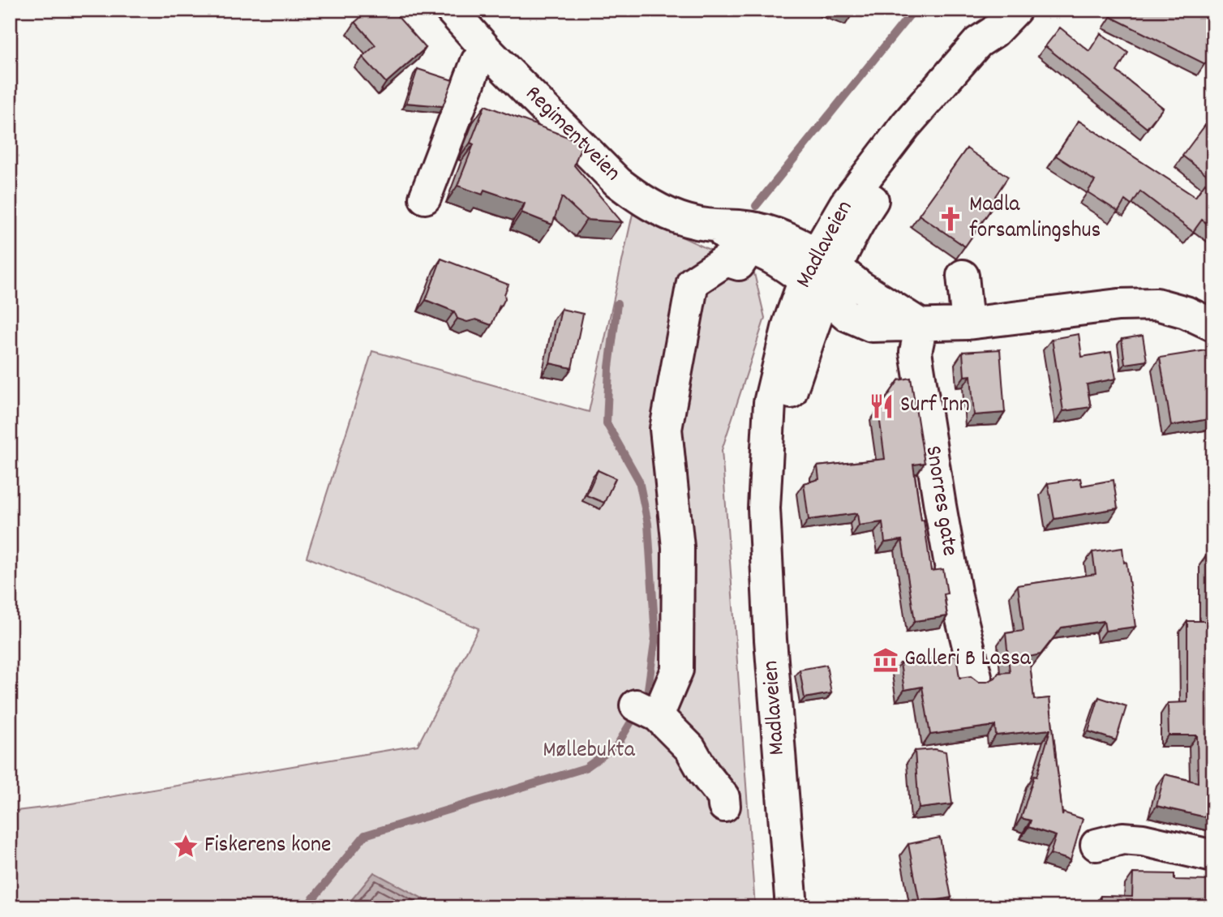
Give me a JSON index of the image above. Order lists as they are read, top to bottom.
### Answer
{
  "streets": {
    "main road": ["Regimentveien", "Madlaveien", "Snorres gate"]
  },
  "crossings": [
    ["Regimentveien", "Madlaveien"]
  ],
  "parks": ["Møllebukta"],
  "places": {
    "church": ["Madla forsamlingshus"],
    "restaurant": ["Surf Inn"],
    "museum": ["Galleri B Lassa"],
    "place": ["Fiskerens kone"]
  }
}
